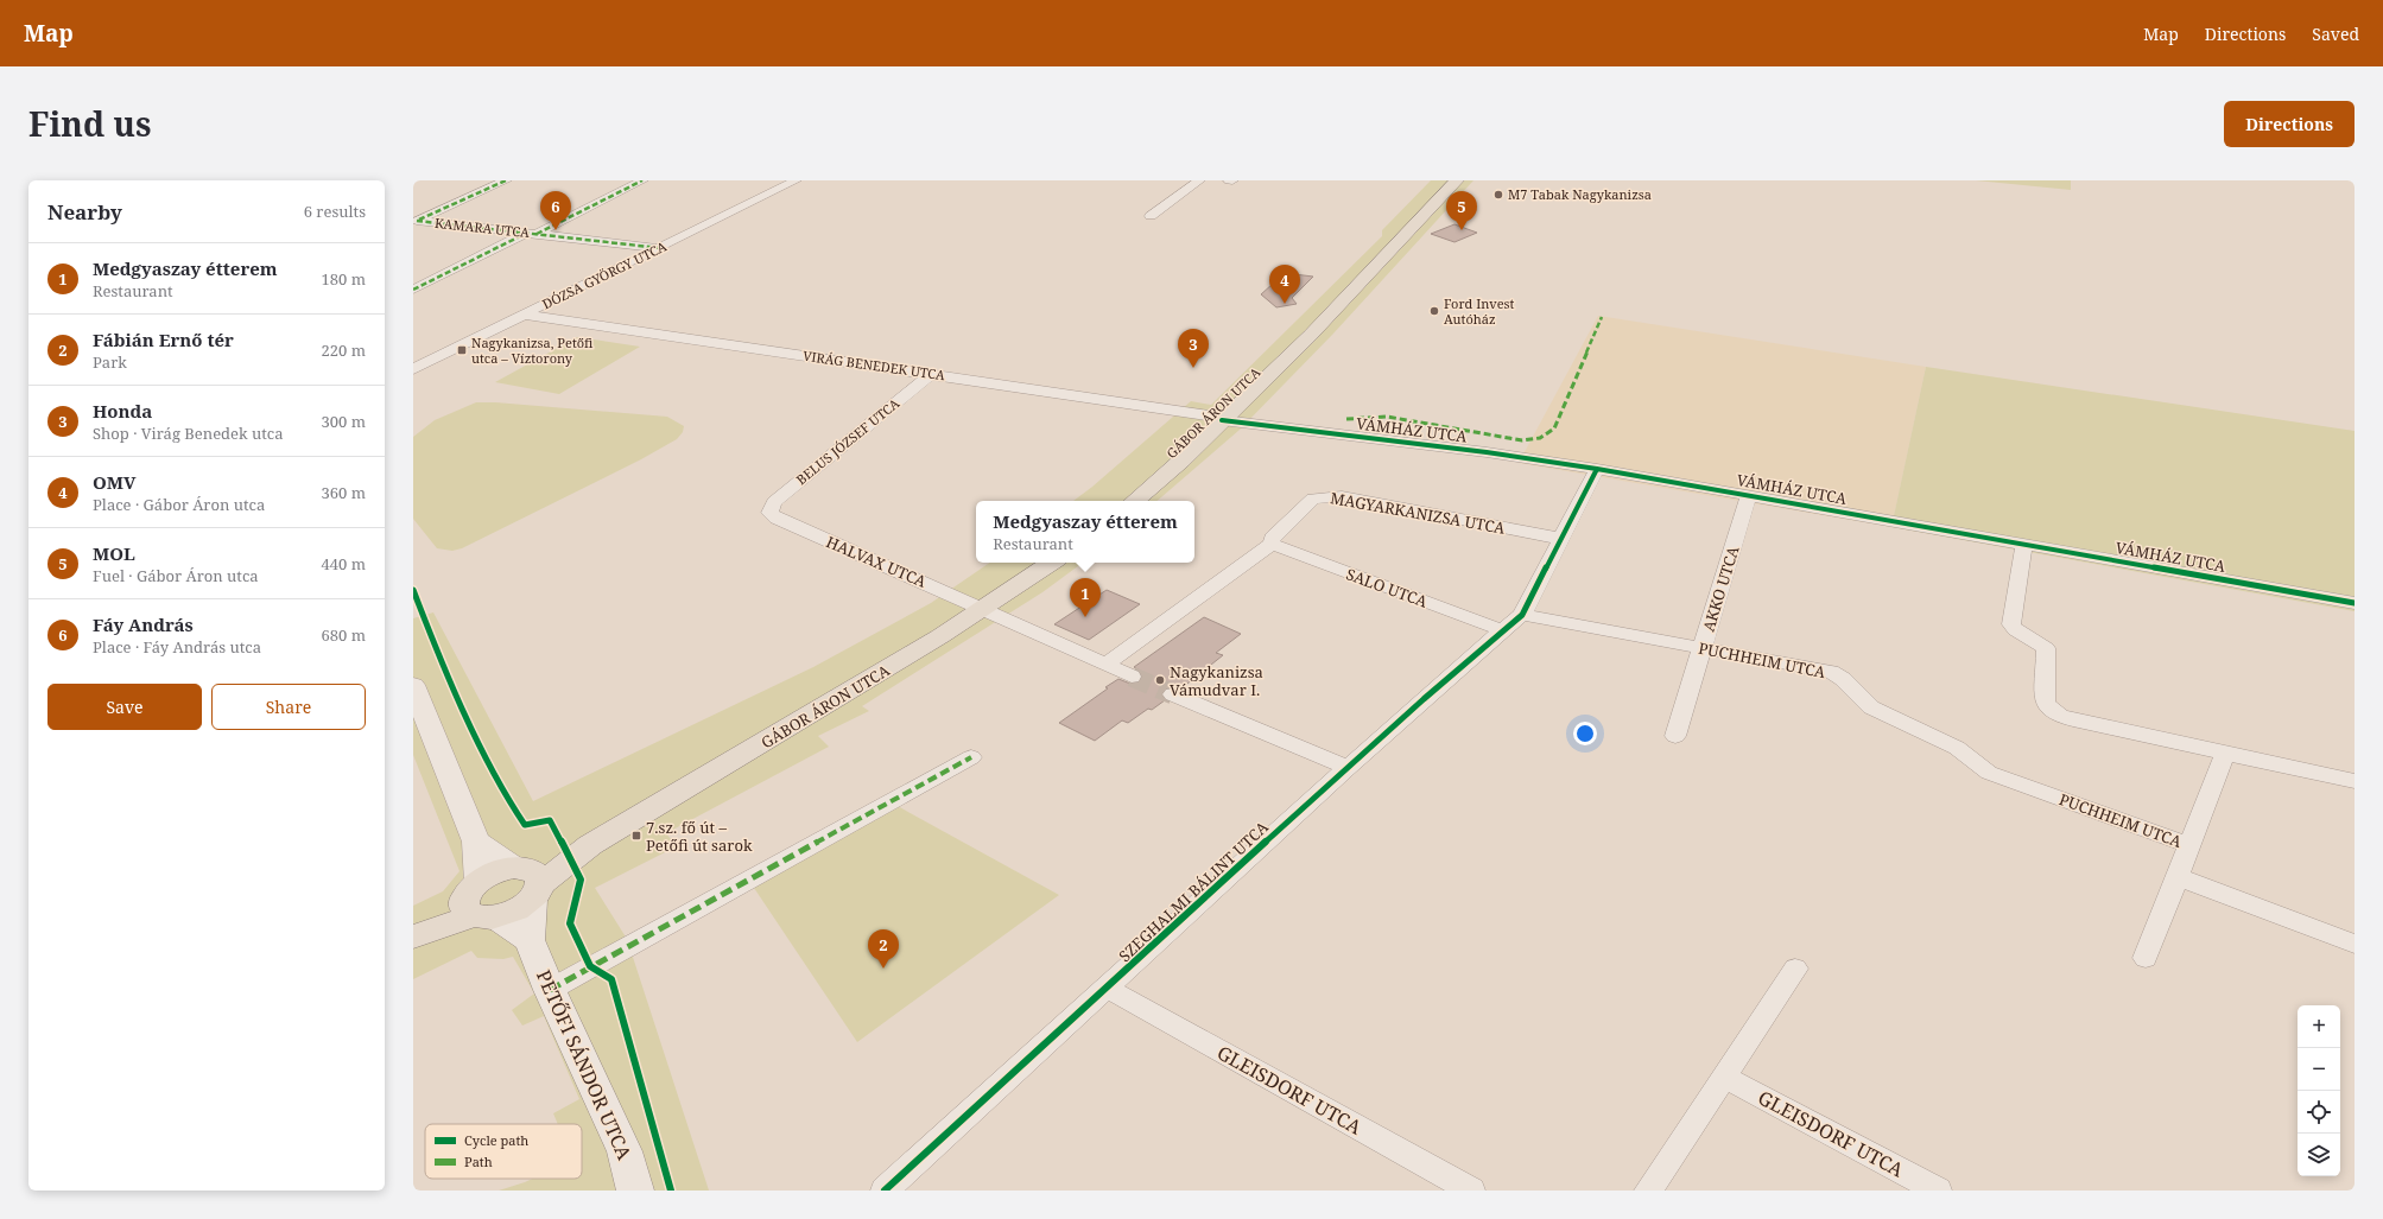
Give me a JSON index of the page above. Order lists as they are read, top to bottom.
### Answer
{
  "streets": {
    "main road": ["GÁBOR ÁRON UTCA", "PETŐFI SÁNDOR UTCA"],
    "street": [
      "KAMARA UTCA",
      "DÓZSA GYÖRGY UTCA",
      "VIRÁG BENEDEK UTCA",
      "VÁMHÁZ UTCA",
      "BELUS JÓZSEF UTCA",
      "MAGYARKANIZSA UTCA",
      "HALVAX UTCA",
      "SALO UTCA",
      "AKKO UTCA",
      "PUCHHEIM UTCA",
      "SZEGHALMI BÁLINT UTCA",
      "GLEISDORF UTCA"
    ]
  },
  "crossings": [
    ["KAMARA UTCA", "DÓZSA GYÖRGY UTCA"],
    ["DÓZSA GYÖRGY UTCA", "VIRÁG BENEDEK UTCA"],
    ["VIRÁG BENEDEK UTCA", "GÁBOR ÁRON UTCA"],
    ["VIRÁG BENEDEK UTCA", "VÁMHÁZ UTCA"],
    ["VIRÁG BENEDEK UTCA", "BELUS JÓZSEF UTCA"],
    ["GÁBOR ÁRON UTCA", "VÁMHÁZ UTCA"],
    ["GÁBOR ÁRON UTCA", "HALVAX UTCA"],
    ["GÁBOR ÁRON UTCA", "PETŐFI SÁNDOR UTCA"],
    ["VÁMHÁZ UTCA", "AKKO UTCA"],
    ["BELUS JÓZSEF UTCA", "HALVAX UTCA"],
    ["MAGYARKANIZSA UTCA", "HALVAX UTCA"],
    ["MAGYARKANIZSA UTCA", "SALO UTCA"],
    ["SALO UTCA", "SZEGHALMI BÁLINT UTCA"],
    ["AKKO UTCA", "PUCHHEIM UTCA"],
    ["PUCHHEIM UTCA", "SZEGHALMI BÁLINT UTCA"],
    ["SZEGHALMI BÁLINT UTCA", "GLEISDORF UTCA"]
  ],
  "places": {
    "other": ["M7 Tabak Nagykanizsa", "Ford Invest Autóház", "Nagykanizsa Vámudvar I."],
    "transit": ["Nagykanizsa, Petőfi utca – Víztorony", "7.sz. fő út – Petőfi út sarok"]
  },
  "legend": ["Cycle path", "Path"],
  "page": {
    "header": "Map",
    "nav": ["Map", "Directions", "Saved"],
    "title": "Find us",
    "buttons": [
      "Directions",
      ["Save", "Share"]
    ],
    "heading": ["Nearby", "6 results"],
    "pins": [
      "5",
      "6",
      "4",
      "3",
      "1",
      "2"
    ],
    "list": [
      {
        "mark": "1",
        "name": "Medgyaszay étterem",
        "note": "Restaurant",
        "value": "180 m"
      },
      {
        "mark": "2",
        "name": "Fábián Ernő tér",
        "note": "Park",
        "value": "220 m"
      },
      {
        "mark": "3",
        "name": "Honda",
        "note": "Shop · Virág Benedek utca",
        "value": "300 m"
      },
      {
        "mark": "4",
        "name": "OMV",
        "note": "Place · Gábor Áron utca",
        "value": "360 m"
      },
      {
        "mark": "5",
        "name": "MOL",
        "note": "Fuel · Gábor Áron utca",
        "value": "440 m"
      },
      {
        "mark": "6",
        "name": "Fáy András",
        "note": "Place · Fáy András utca",
        "value": "680 m"
      }
    ],
    "popup": ["Medgyaszay étterem", "Restaurant"],
    "map_buttons": ["+", "−"]
  }
}
